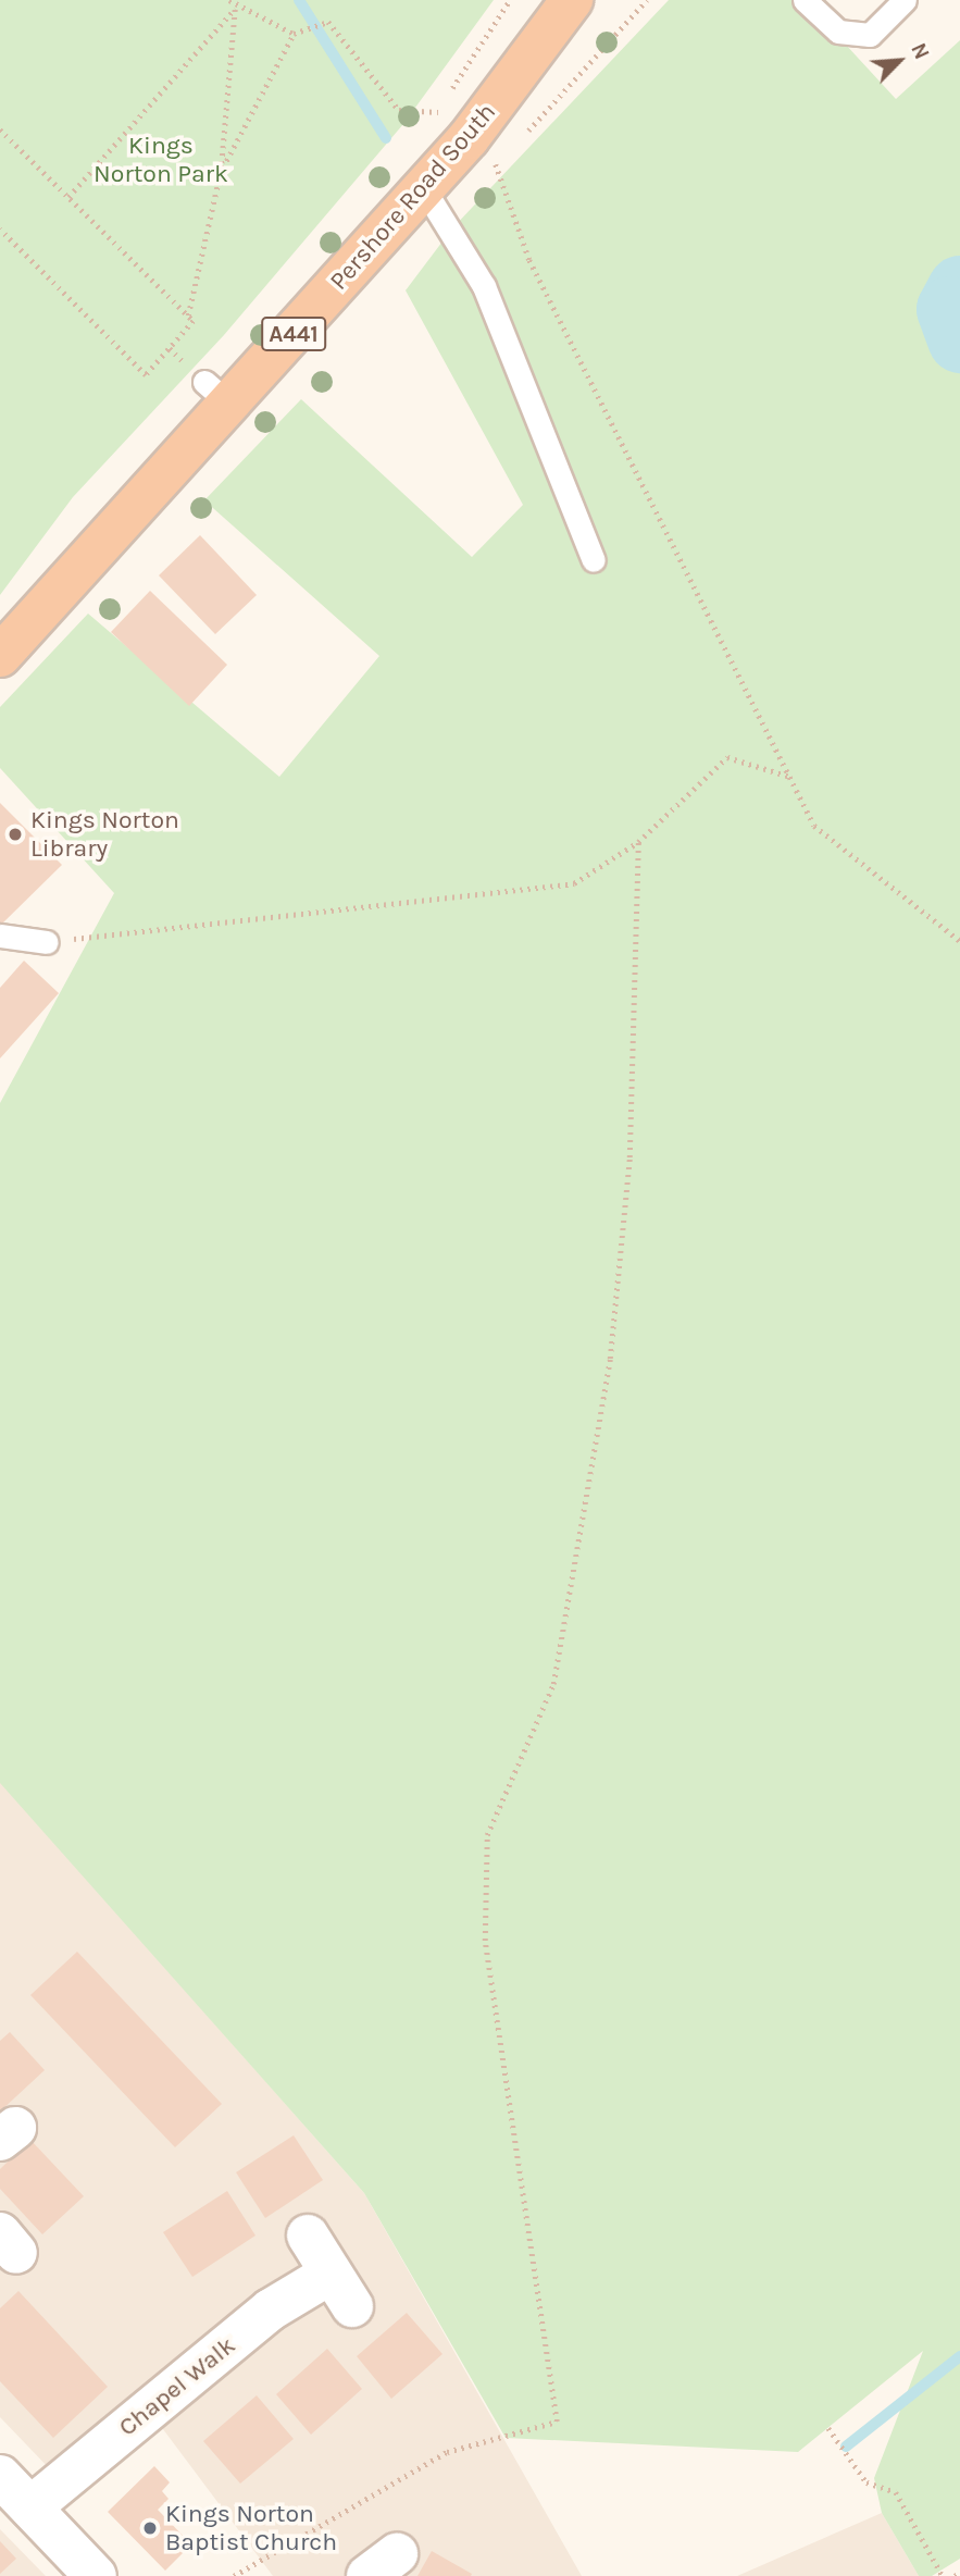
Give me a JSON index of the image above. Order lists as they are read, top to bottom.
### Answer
{
  "streets": {
    "highway": ["Pershore Road South", "A441"],
    "street": ["Chapel Walk"]
  },
  "parks": ["Kings Norton Park"],
  "places": ["Kings Norton Library", "Kings Norton Baptist Church"],
  "north": "top right"
}
